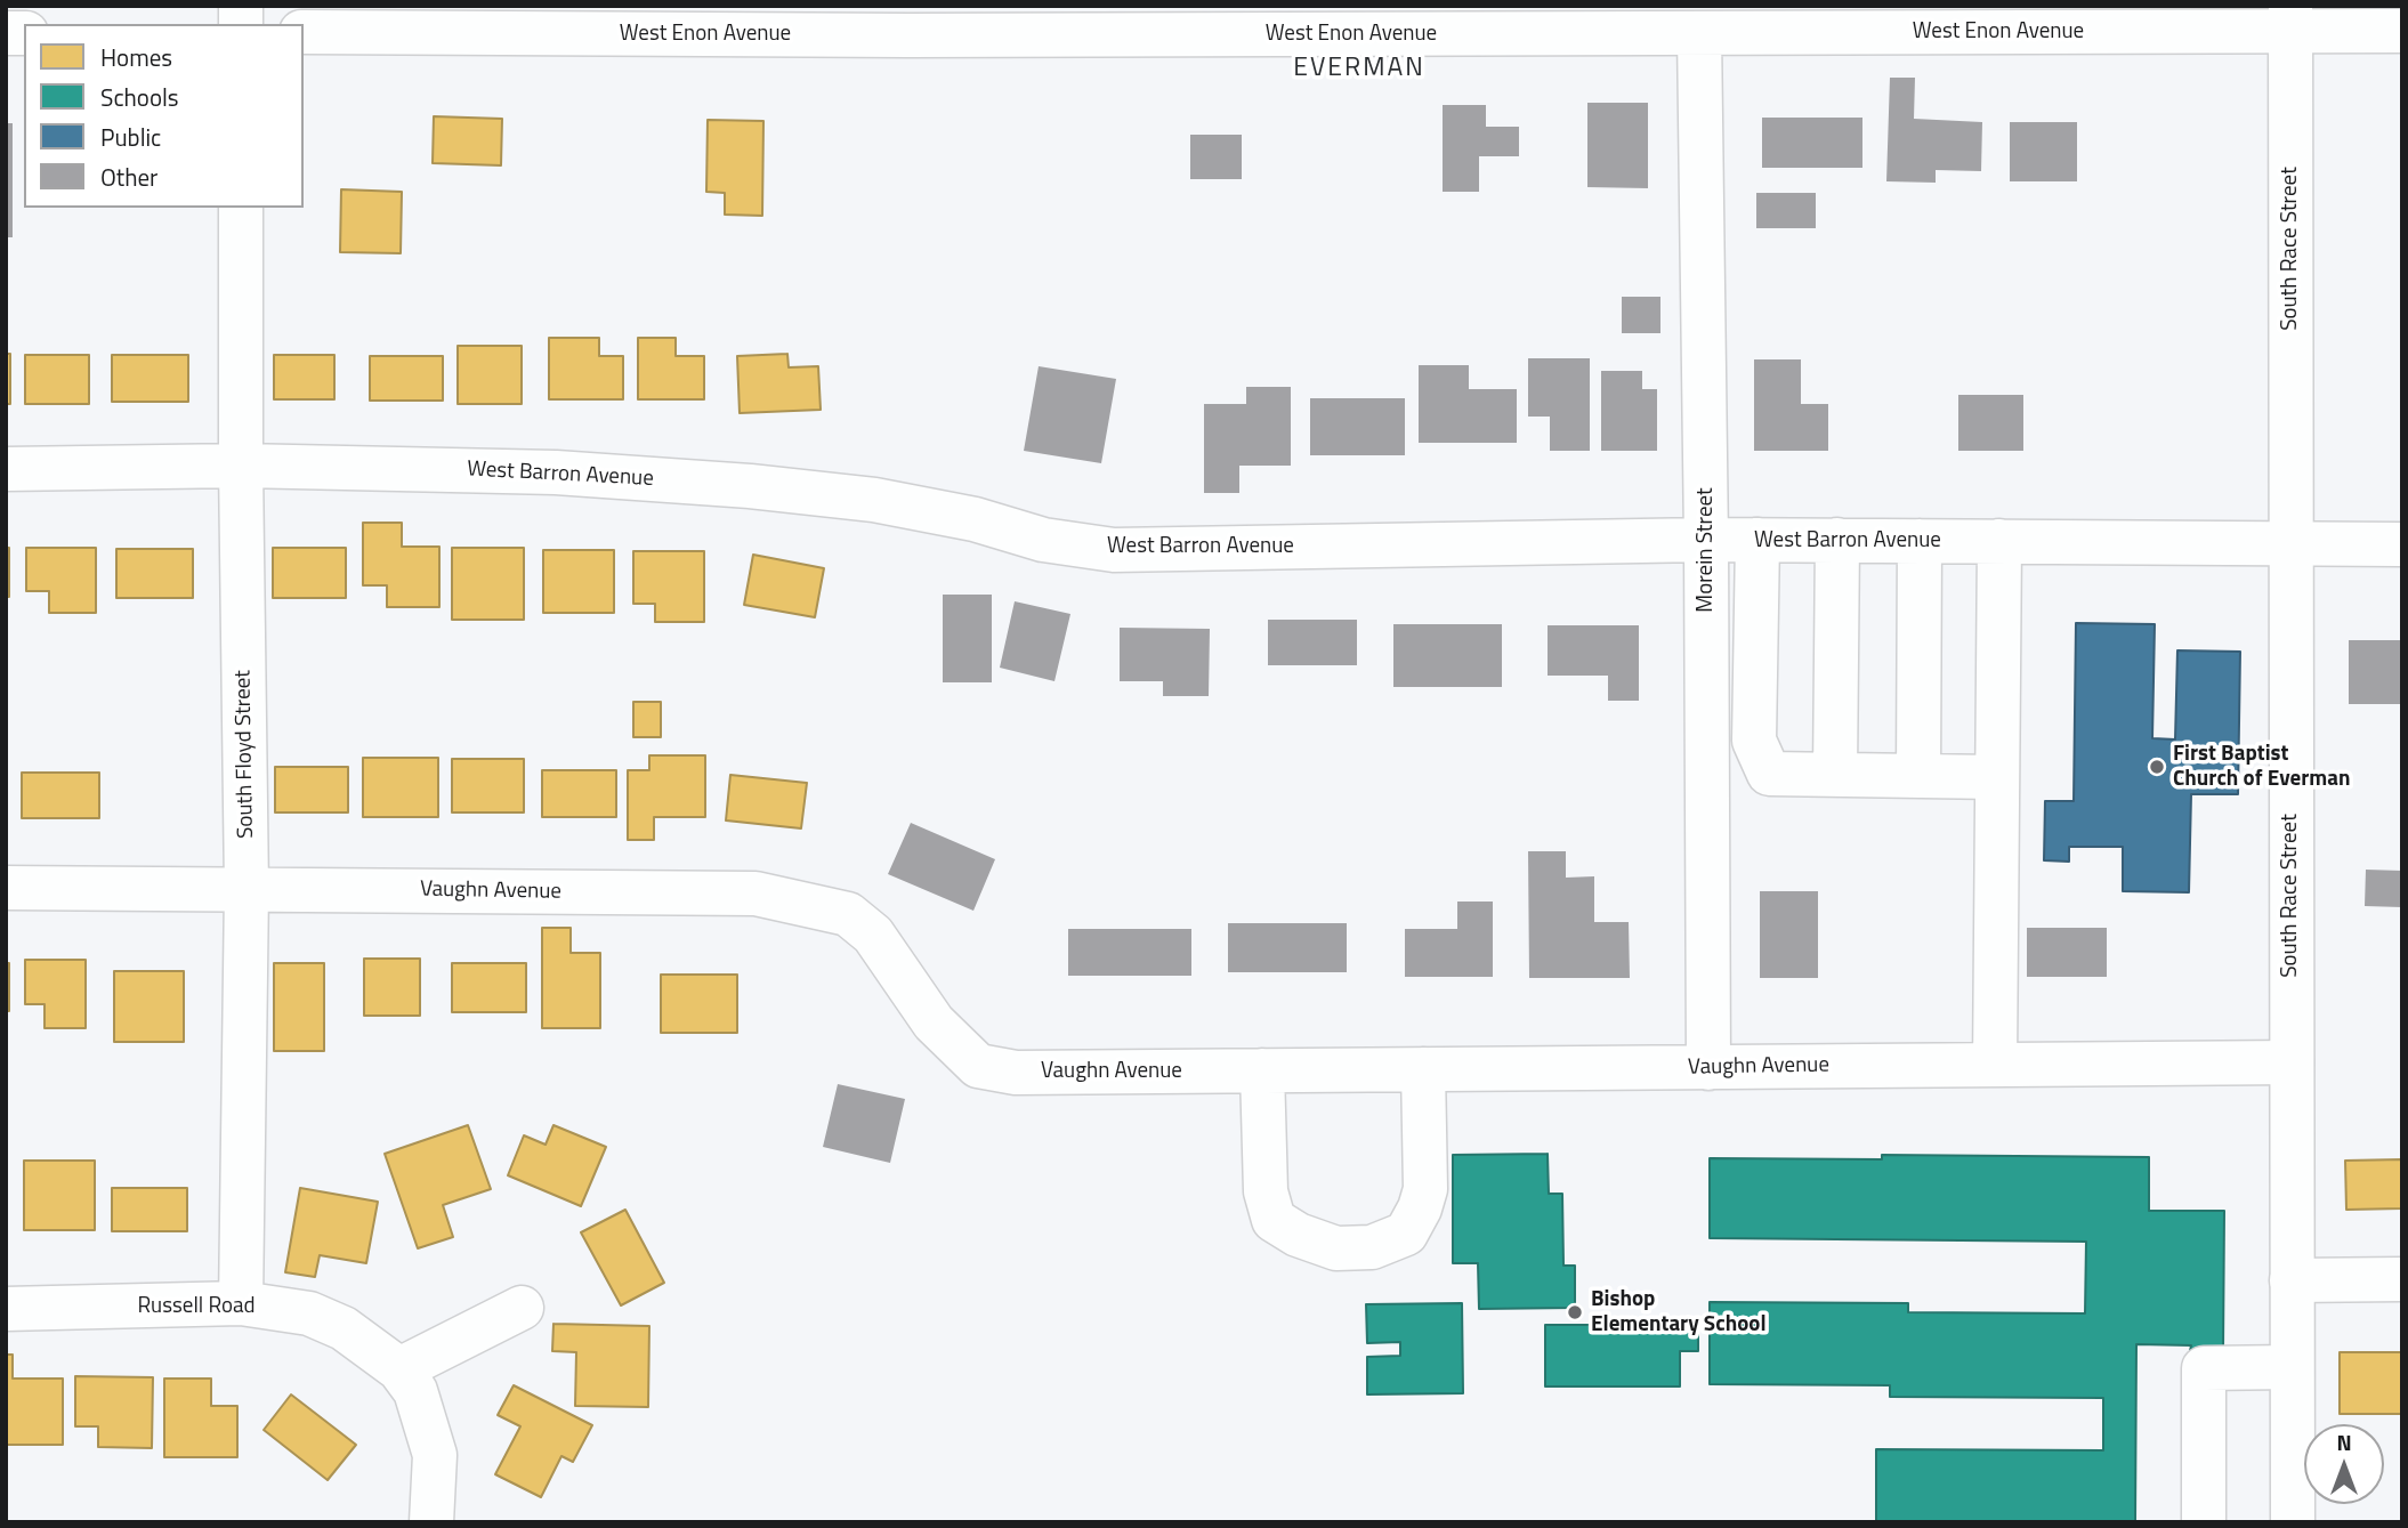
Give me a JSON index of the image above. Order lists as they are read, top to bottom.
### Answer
{
  "streets": {
    "street": [
      "West Enon Avenue",
      "South Race Street",
      "West Barron Avenue",
      "Morein Street",
      "South Floyd Street",
      "Vaughn Avenue",
      "Russell Road"
    ]
  },
  "crossings": [
    ["West Enon Avenue", "South Race Street"],
    ["West Enon Avenue", "Morein Street"],
    ["South Race Street", "West Barron Avenue"],
    ["South Race Street", "Vaughn Avenue"],
    ["West Barron Avenue", "Morein Street"],
    ["West Barron Avenue", "South Floyd Street"],
    ["Morein Street", "Vaughn Avenue"],
    ["South Floyd Street", "Vaughn Avenue"],
    ["South Floyd Street", "Russell Road"]
  ],
  "districts": ["EVERMAN"],
  "places": ["First Baptist Church of Everman", "Bishop Elementary School"],
  "legend": [
    "Homes",
    "Schools",
    "Public",
    "Other"
  ],
  "north": "top"
}
